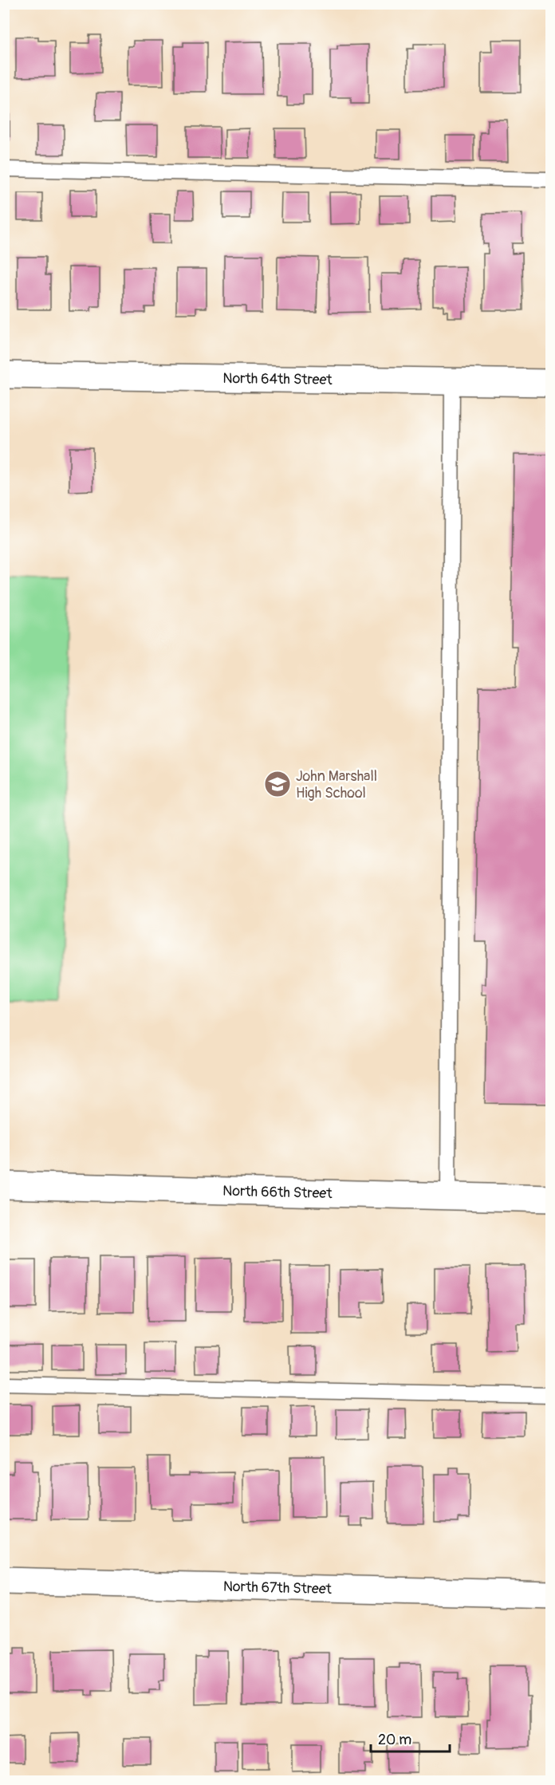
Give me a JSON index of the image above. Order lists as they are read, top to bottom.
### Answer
{
  "streets": {
    "street": ["North 64th Street", "North 66th Street", "North 67th Street"]
  },
  "places": {
    "school or university": ["John Marshall High School"]
  },
  "scale_bar": "20 m"
}
